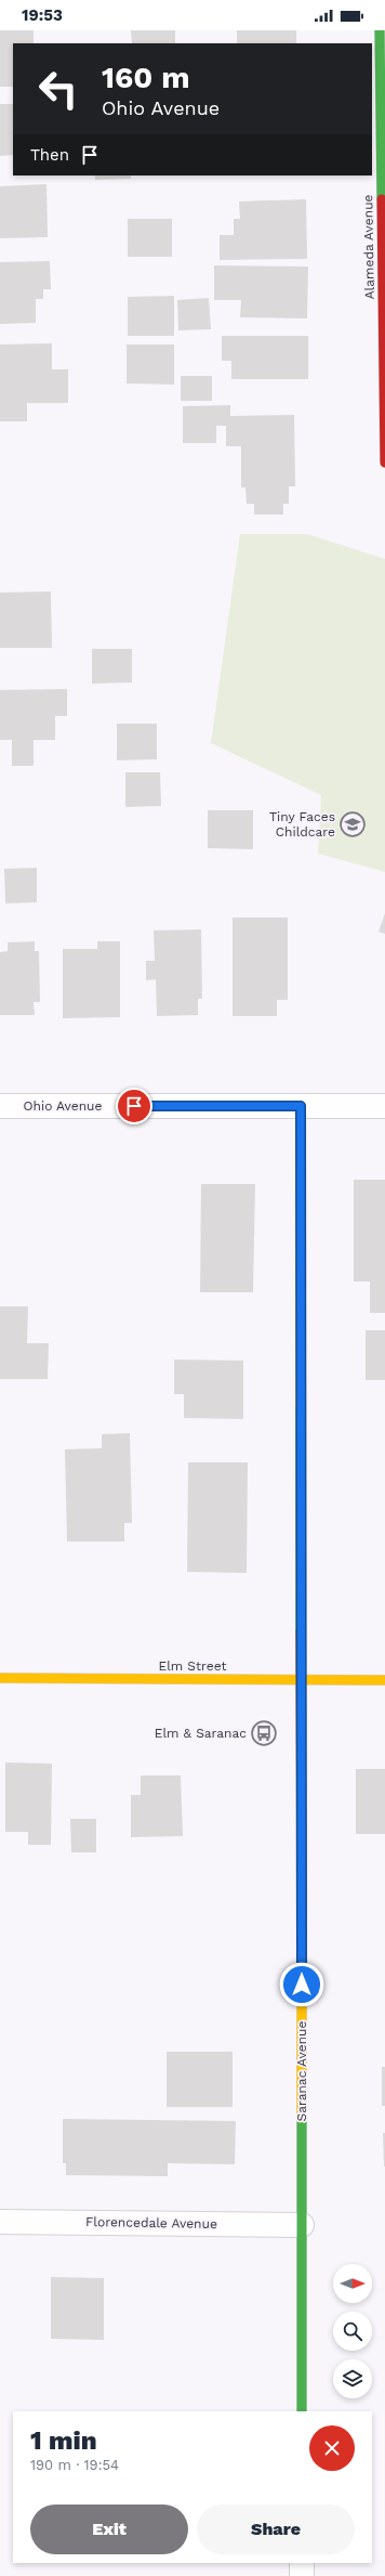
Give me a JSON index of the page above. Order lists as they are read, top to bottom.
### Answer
{
  "streets": {
    "street": [
      "Alameda Avenue",
      "Ohio Avenue",
      "Elm Street",
      "Saranac Avenue",
      "Florencedale Avenue"
    ]
  },
  "crossings": [
    ["Ohio Avenue", "Saranac Avenue"],
    ["Elm Street", "Saranac Avenue"],
    ["Saranac Avenue", "Florencedale Avenue"]
  ],
  "places": {
    "school or university": ["Tiny Faces Childcare"],
    "bus stop": ["Elm & Saranac"]
  },
  "north": "right",
  "page": {
    "status": "19:53",
    "turn": ["160 m", "Ohio Avenue"],
    "then": "Then",
    "heading": ["1 min", "190 m · 19:54"],
    "buttons": ["Exit", "Share"]
  }
}
